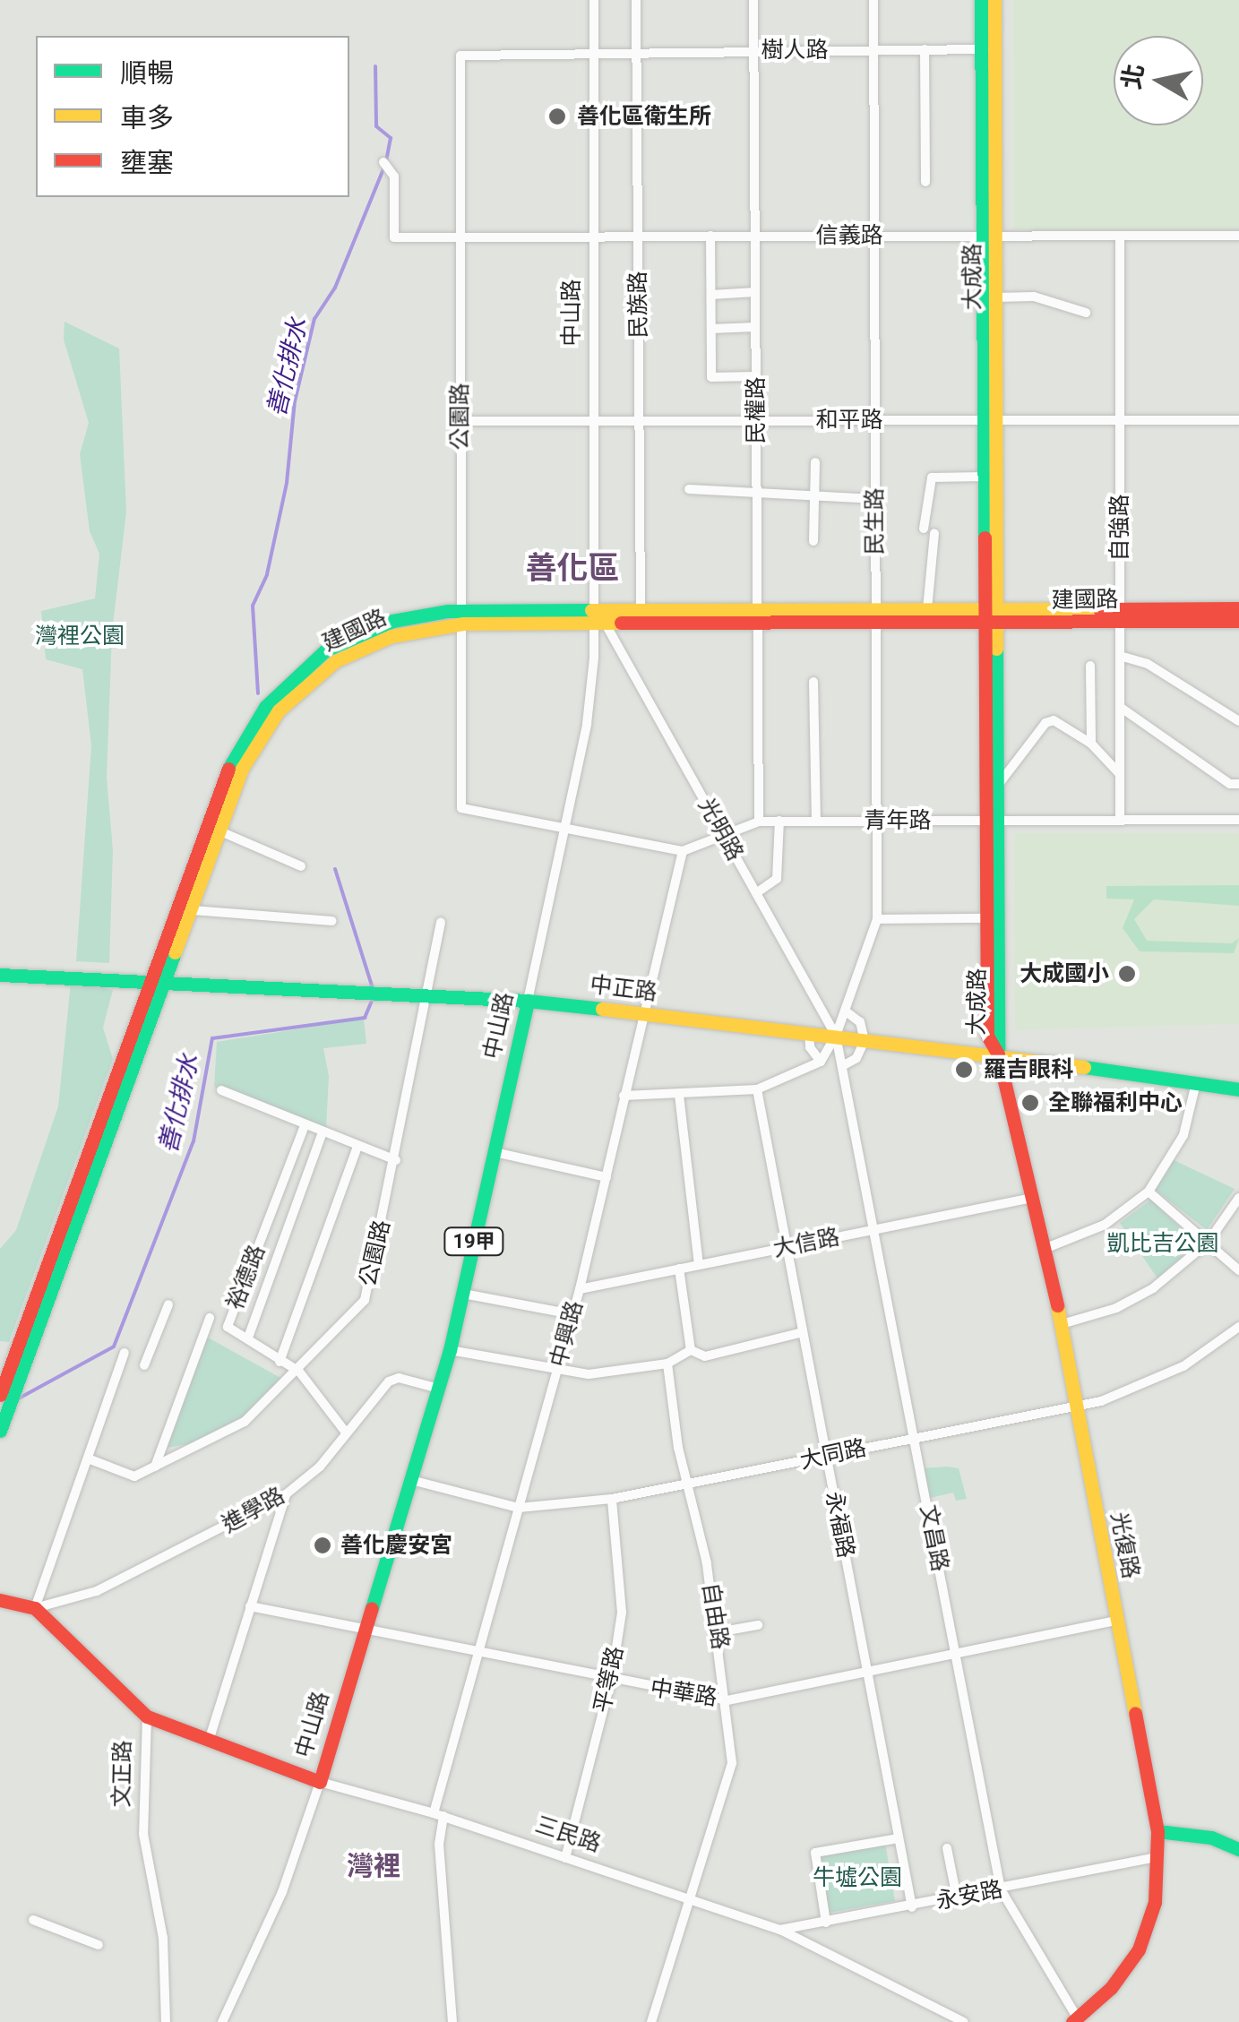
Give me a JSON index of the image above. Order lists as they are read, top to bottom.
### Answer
{
  "streets": {
    "main road": [
      "大成路",
      "中山路",
      "建國路",
      "中正路",
      "19甲",
      "光復路",
      "文正路",
      "三民路"
    ],
    "street": [
      "樹人路",
      "信義路",
      "民族路",
      "民權路",
      "公園路",
      "和平路",
      "民生路",
      "自強路",
      "青年路",
      "光明路",
      "大信路",
      "裕德路",
      "中興路",
      "大同路",
      "進學路",
      "永福路",
      "文昌路",
      "自由路",
      "平等路",
      "中華路",
      "永安路"
    ]
  },
  "crossings": [
    ["樹人路", "大成路"],
    ["樹人路", "民族路"],
    ["樹人路", "中山路"],
    ["樹人路", "民權路"],
    ["樹人路", "公園路"],
    ["樹人路", "民生路"],
    ["信義路", "大成路"],
    ["信義路", "民族路"],
    ["信義路", "中山路"],
    ["信義路", "民權路"],
    ["信義路", "公園路"],
    ["信義路", "民生路"],
    ["信義路", "自強路"],
    ["大成路", "和平路"],
    ["大成路", "建國路"],
    ["大成路", "青年路"],
    ["大成路", "中正路"],
    ["大成路", "光復路"],
    ["民族路", "和平路"],
    ["民族路", "建國路"],
    ["中山路", "公園路"],
    ["中山路", "和平路"],
    ["中山路", "建國路"],
    ["中山路", "光明路"],
    ["中山路", "中正路"],
    ["中山路", "大同路"],
    ["中山路", "進學路"],
    ["中山路", "中華路"],
    ["中山路", "三民路"],
    ["民權路", "和平路"],
    ["民權路", "建國路"],
    ["民權路", "青年路"],
    ["公園路", "和平路"],
    ["公園路", "建國路"],
    ["公園路", "中正路"],
    ["公園路", "裕德路"],
    ["和平路", "民生路"],
    ["和平路", "自強路"],
    ["民生路", "建國路"],
    ["民生路", "青年路"],
    ["民生路", "光明路"],
    ["民生路", "中正路"],
    ["民生路", "文昌路"],
    ["自強路", "建國路"],
    ["自強路", "青年路"],
    ["建國路", "光明路"],
    ["建國路", "中正路"],
    ["青年路", "光明路"],
    ["青年路", "中興路"],
    ["光明路", "中正路"],
    ["光明路", "文昌路"],
    ["中正路", "中興路"],
    ["中正路", "文昌路"],
    ["中正路", "光復路"],
    ["大信路", "中興路"],
    ["大信路", "永福路"],
    ["大信路", "文昌路"],
    ["大信路", "光復路"],
    ["裕德路", "進學路"],
    ["中興路", "大同路"],
    ["中興路", "中華路"],
    ["中興路", "三民路"],
    ["大同路", "永福路"],
    ["大同路", "文昌路"],
    ["大同路", "光復路"],
    ["大同路", "自由路"],
    ["大同路", "平等路"],
    ["進學路", "文正路"],
    ["永福路", "中華路"],
    ["永福路", "永安路"],
    ["文昌路", "光復路"],
    ["文昌路", "中華路"],
    ["文昌路", "永安路"],
    ["光復路", "中華路"],
    ["光復路", "永安路"],
    ["自由路", "中華路"],
    ["自由路", "三民路"],
    ["平等路", "中華路"],
    ["平等路", "三民路"],
    ["文正路", "三民路"],
    ["三民路", "永安路"]
  ],
  "districts": ["善化區", "灣裡"],
  "water": ["善化排水"],
  "parks": ["灣裡公園", "凱比吉公園", "牛墟公園"],
  "places": [
    "善化區衛生所",
    "大成國小",
    "羅吉眼科",
    "全聯福利中心",
    "善化慶安宮"
  ],
  "legend": ["順暢", "車多", "壅塞"],
  "north": "left"
}
